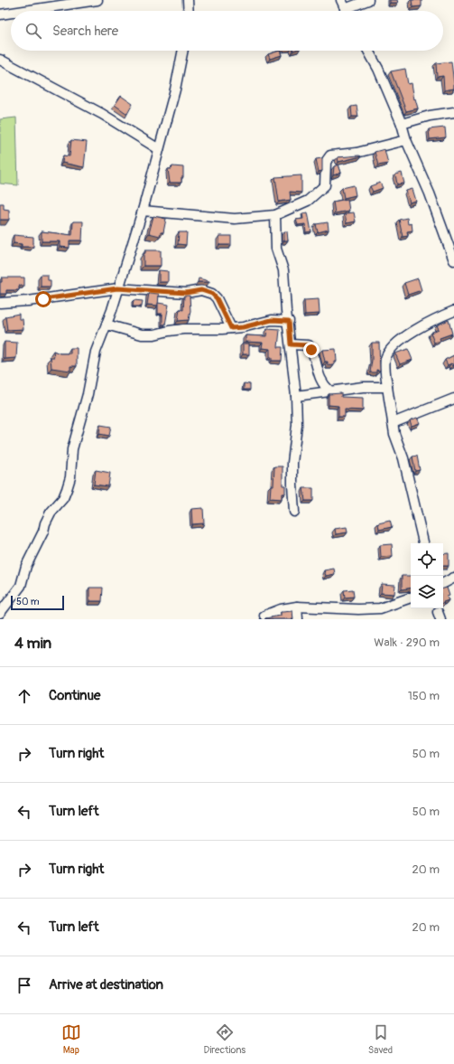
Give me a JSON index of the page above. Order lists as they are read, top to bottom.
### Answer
{
  "scale_bar": "50 m",
  "page": {
    "search": "Search here",
    "scale": "50 m",
    "heading": ["4 min", "Walk · 290 m"],
    "list": [
      ["Continue", "150 m"],
      ["Turn right", "50 m"],
      ["Turn left", "50 m"],
      ["Turn right", "20 m"],
      ["Turn left", "20 m"],
      "Arrive at destination"
    ],
    "nav": ["Map", "Directions", "Saved"]
  }
}
